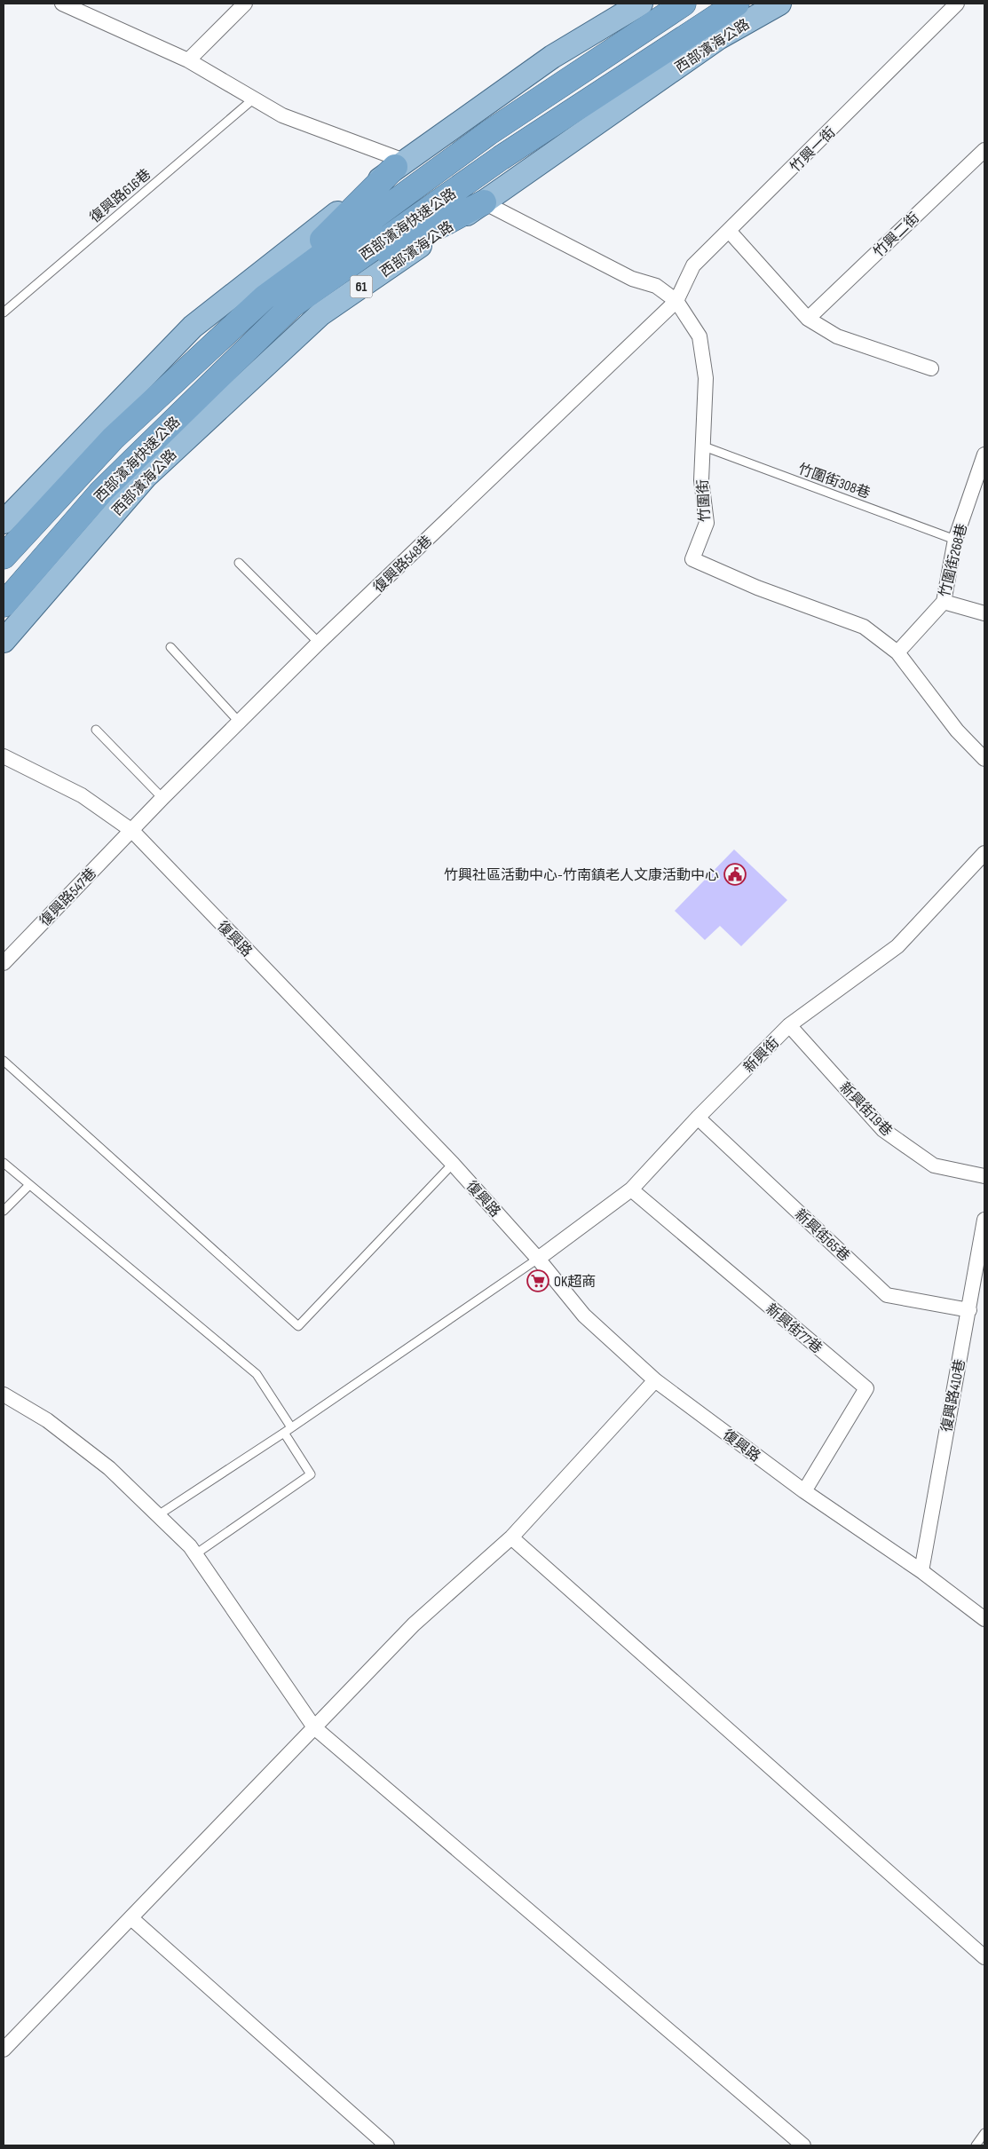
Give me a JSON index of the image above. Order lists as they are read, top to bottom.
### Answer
{
  "streets": {
    "highway": ["西部濱海快速公路", "61"],
    "main road": ["西部濱海公路"],
    "street": [
      "竹興一街",
      "竹興二街",
      "竹圍街",
      "竹圍街268巷",
      "復興路548巷",
      "復興路547巷",
      "復興路",
      "新興街",
      "新興街19巷",
      "新興街65巷",
      "新興街77巷",
      "復興路410巷"
    ],
    "lane": ["復興路616巷", "竹圍街308巷"]
  },
  "crossings": [
    ["西部濱海公路", "竹圍街"],
    ["竹興一街", "竹圍街"],
    ["竹興一街", "復興路548巷"],
    ["竹圍街308巷", "竹圍街"],
    ["竹圍街308巷", "竹圍街268巷"],
    ["竹圍街", "竹圍街268巷"],
    ["竹圍街", "復興路548巷"],
    ["復興路548巷", "復興路547巷"],
    ["復興路548巷", "復興路"],
    ["復興路547巷", "復興路"],
    ["復興路", "新興街"],
    ["復興路", "新興街77巷"],
    ["復興路", "復興路410巷"],
    ["新興街", "新興街19巷"],
    ["新興街", "新興街65巷"],
    ["新興街", "新興街77巷"],
    ["新興街65巷", "復興路410巷"]
  ],
  "places": {
    "public building": ["竹興社區活動中心-竹南鎮老人文康活動中心"],
    "supermarket": ["OK超商"]
  }
}
